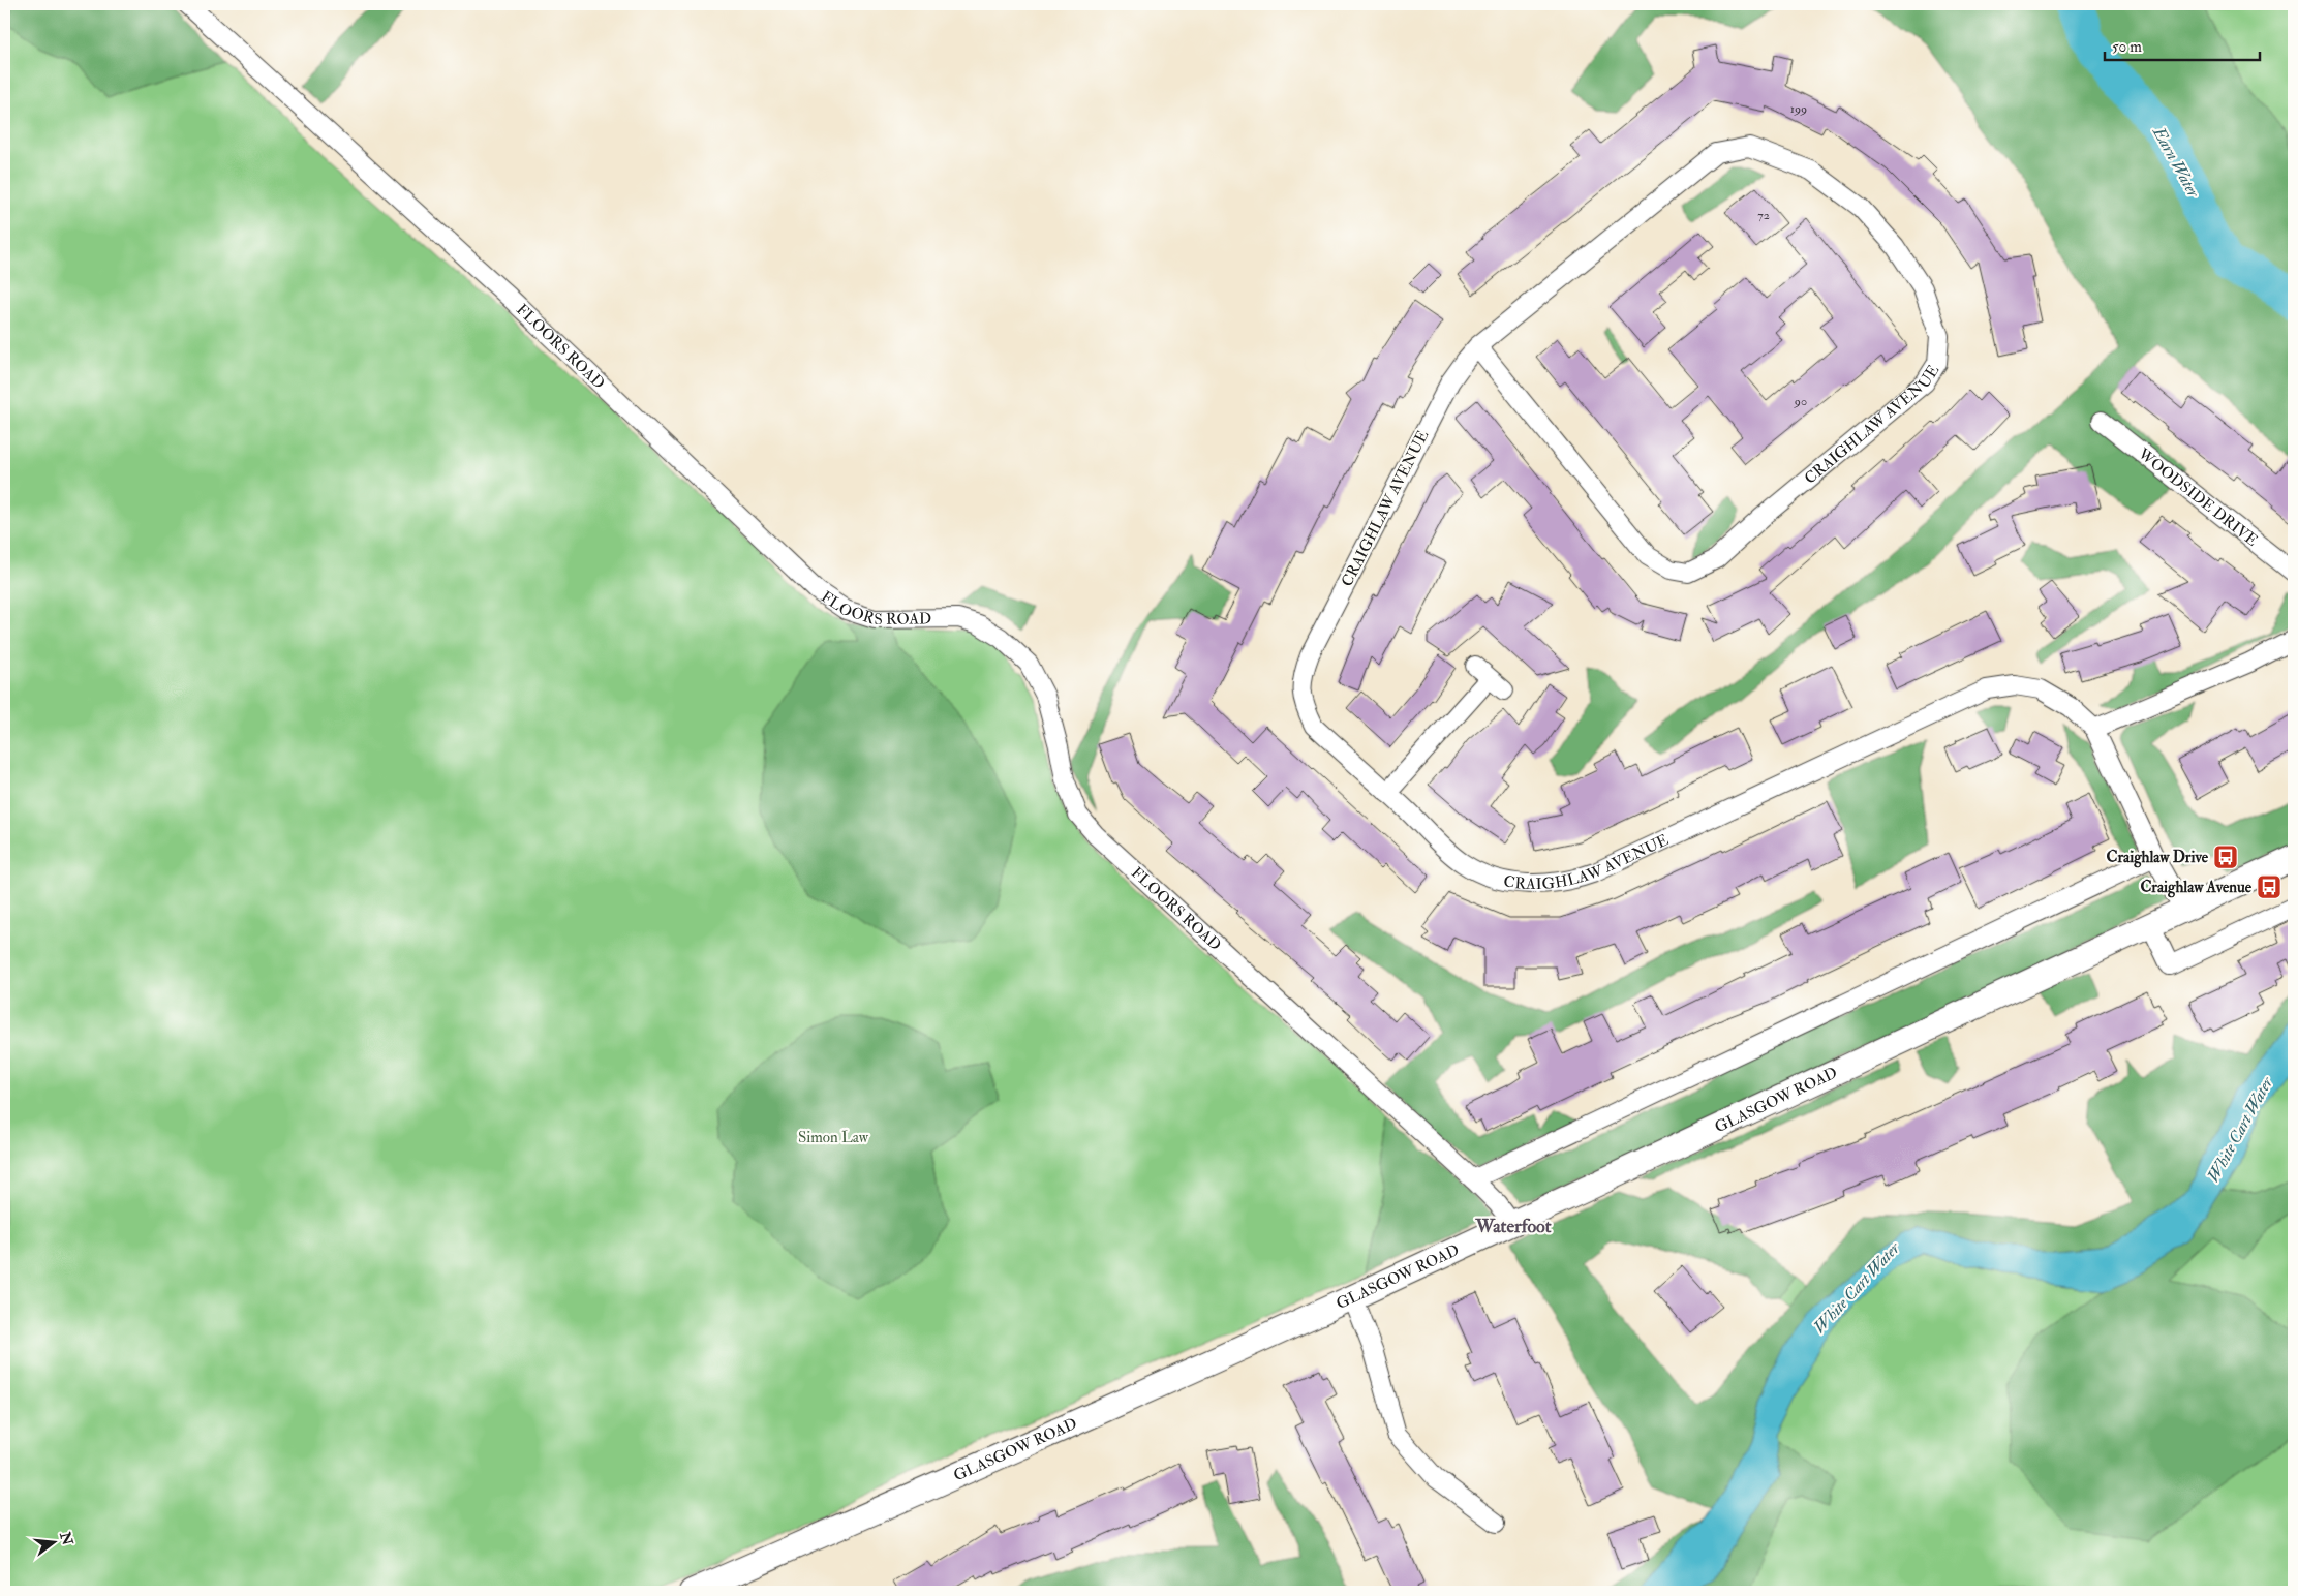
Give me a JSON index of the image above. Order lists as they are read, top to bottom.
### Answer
{
  "streets": {
    "main road": ["GLASGOW ROAD"],
    "street": ["FLOORS ROAD", "CRAIGHLAW AVENUE", "WOODSIDE DRIVE"]
  },
  "crossings": [
    ["FLOORS ROAD", "GLASGOW ROAD"],
    ["CRAIGHLAW AVENUE", "GLASGOW ROAD"]
  ],
  "districts": ["Waterfoot"],
  "water": ["Earn Water", "White Cart Water"],
  "parks": ["Simon Law"],
  "places": {
    "bus stop": ["Craighlaw Drive", "Craighlaw Avenue"]
  },
  "house_numbers": ["199", "72", "90"],
  "scale_bar": "50 m",
  "north": "right"
}
